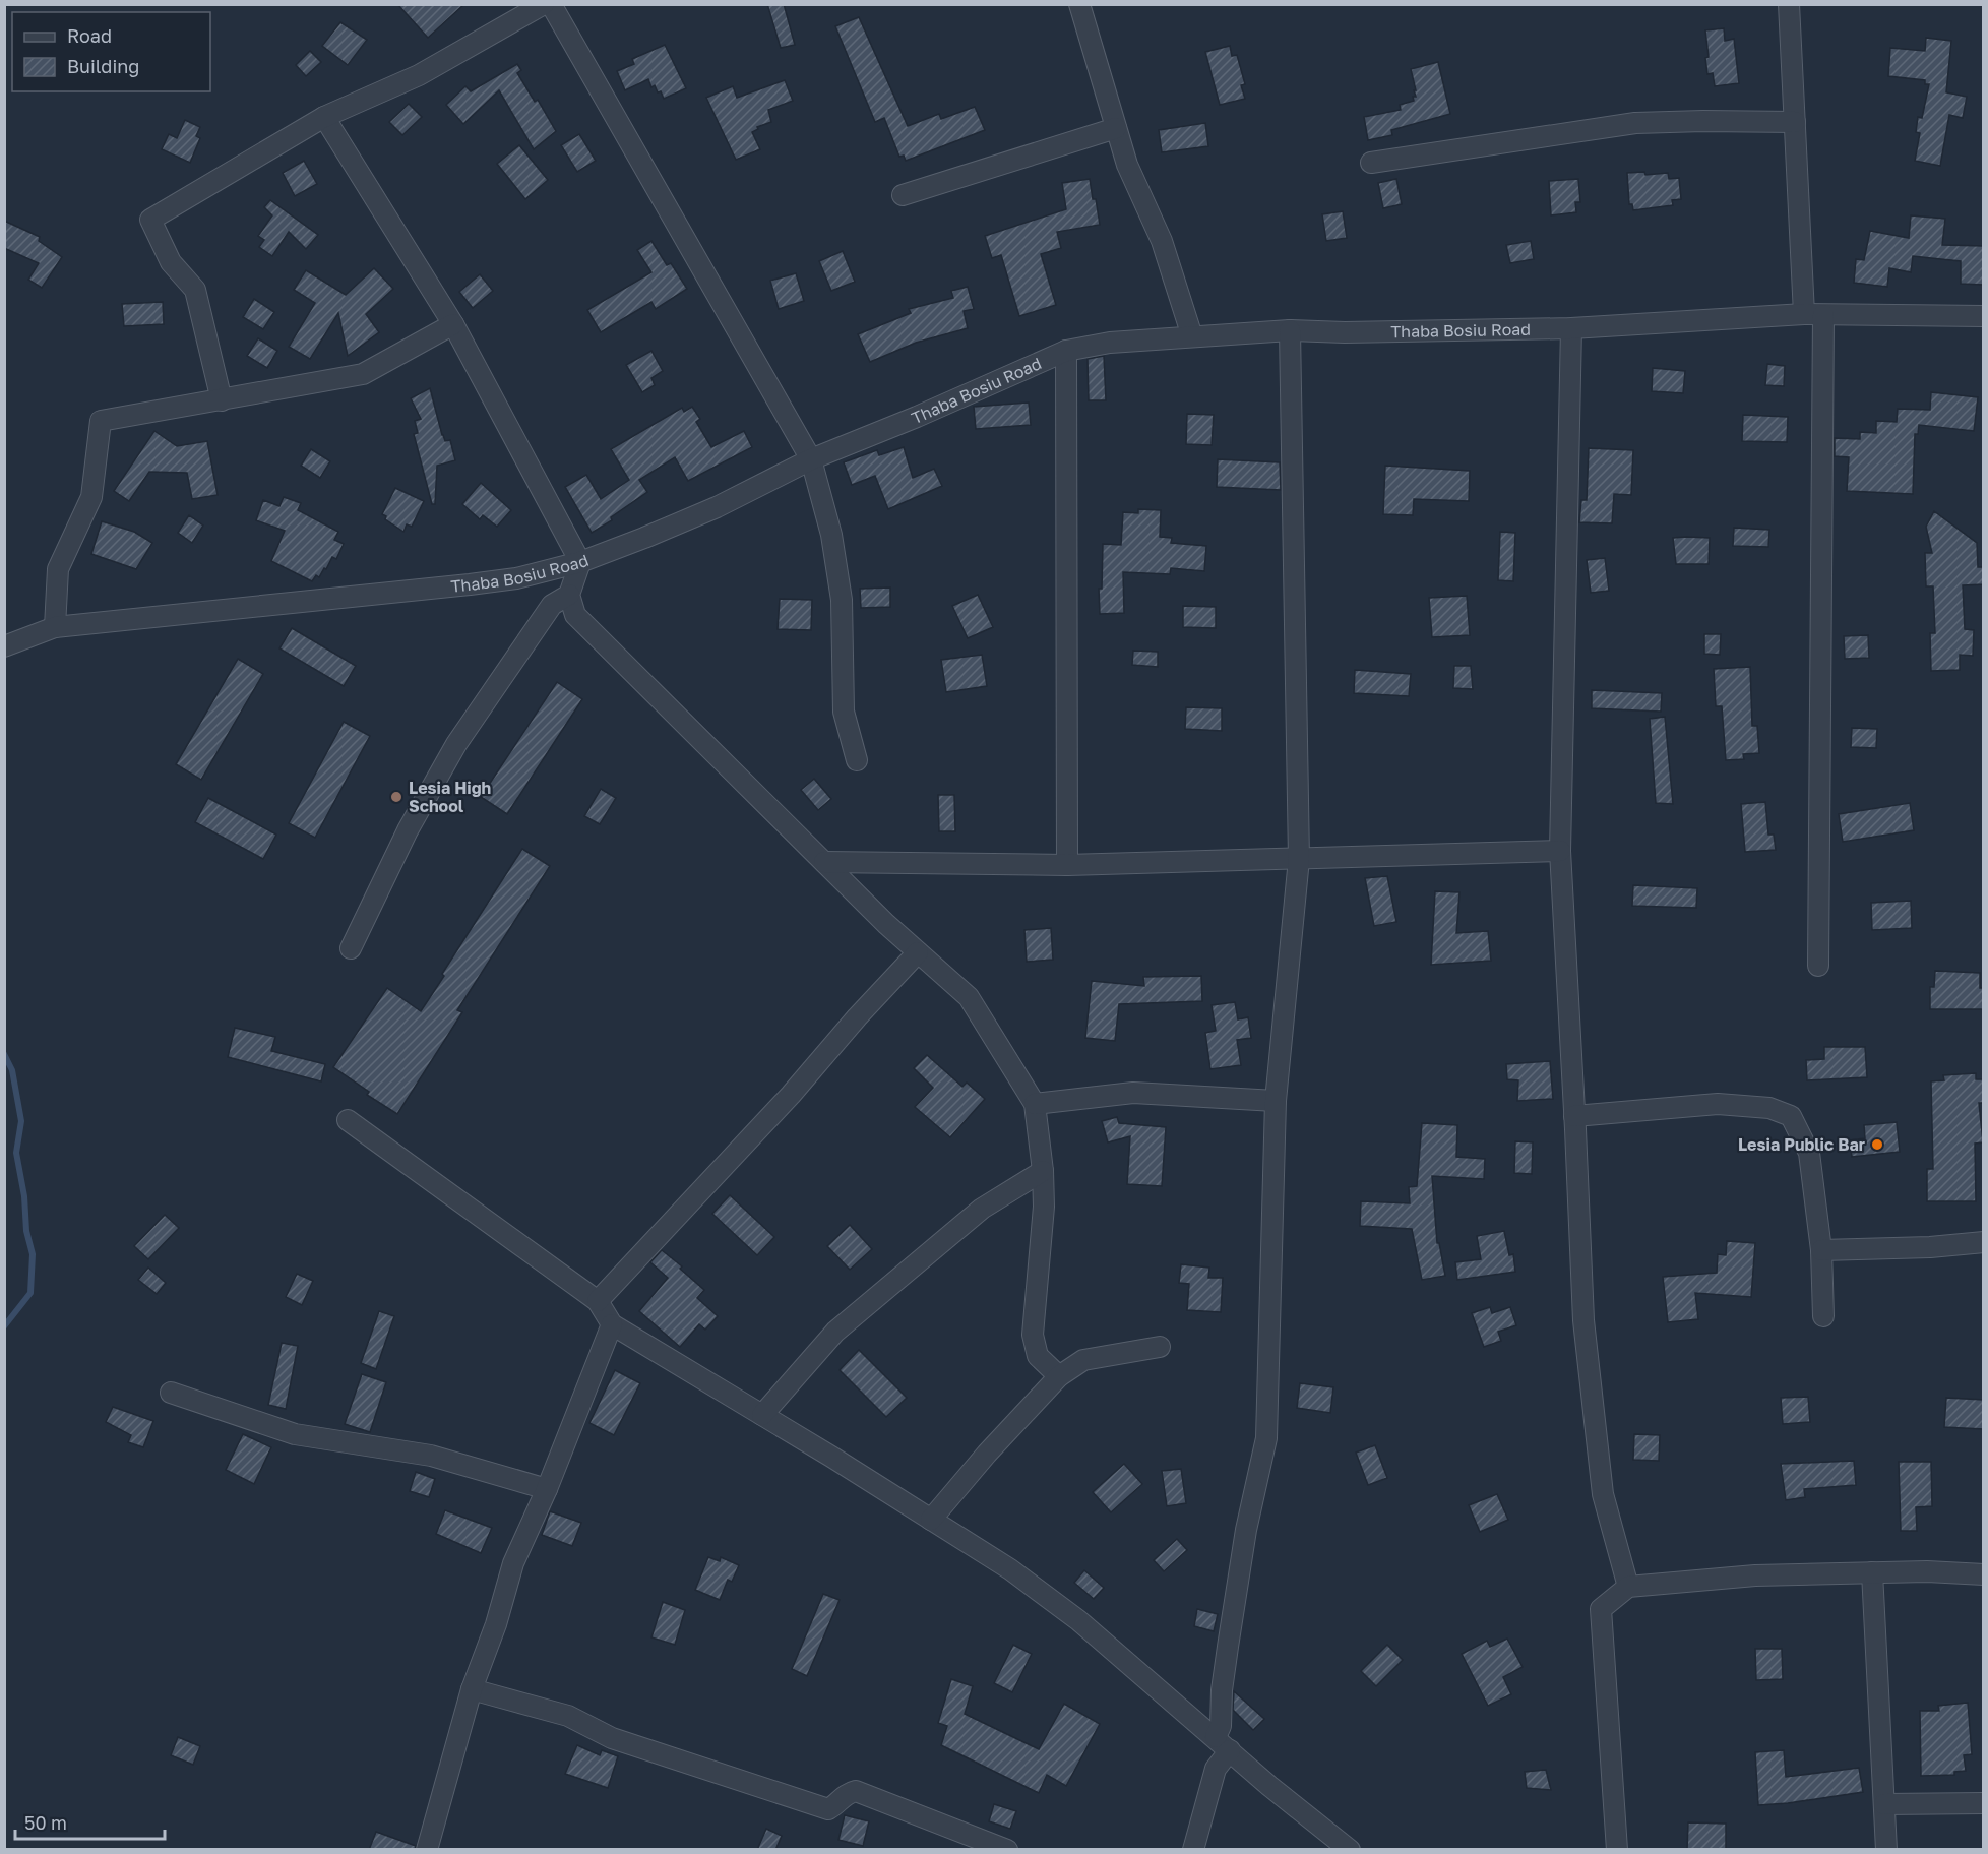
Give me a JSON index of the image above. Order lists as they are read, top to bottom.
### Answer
{
  "streets": {
    "street": ["Thaba Bosiu Road"]
  },
  "places": ["Lesia High School", "Lesia Public Bar"],
  "legend": ["Road", "Building"],
  "scale_bar": "50 m"
}
